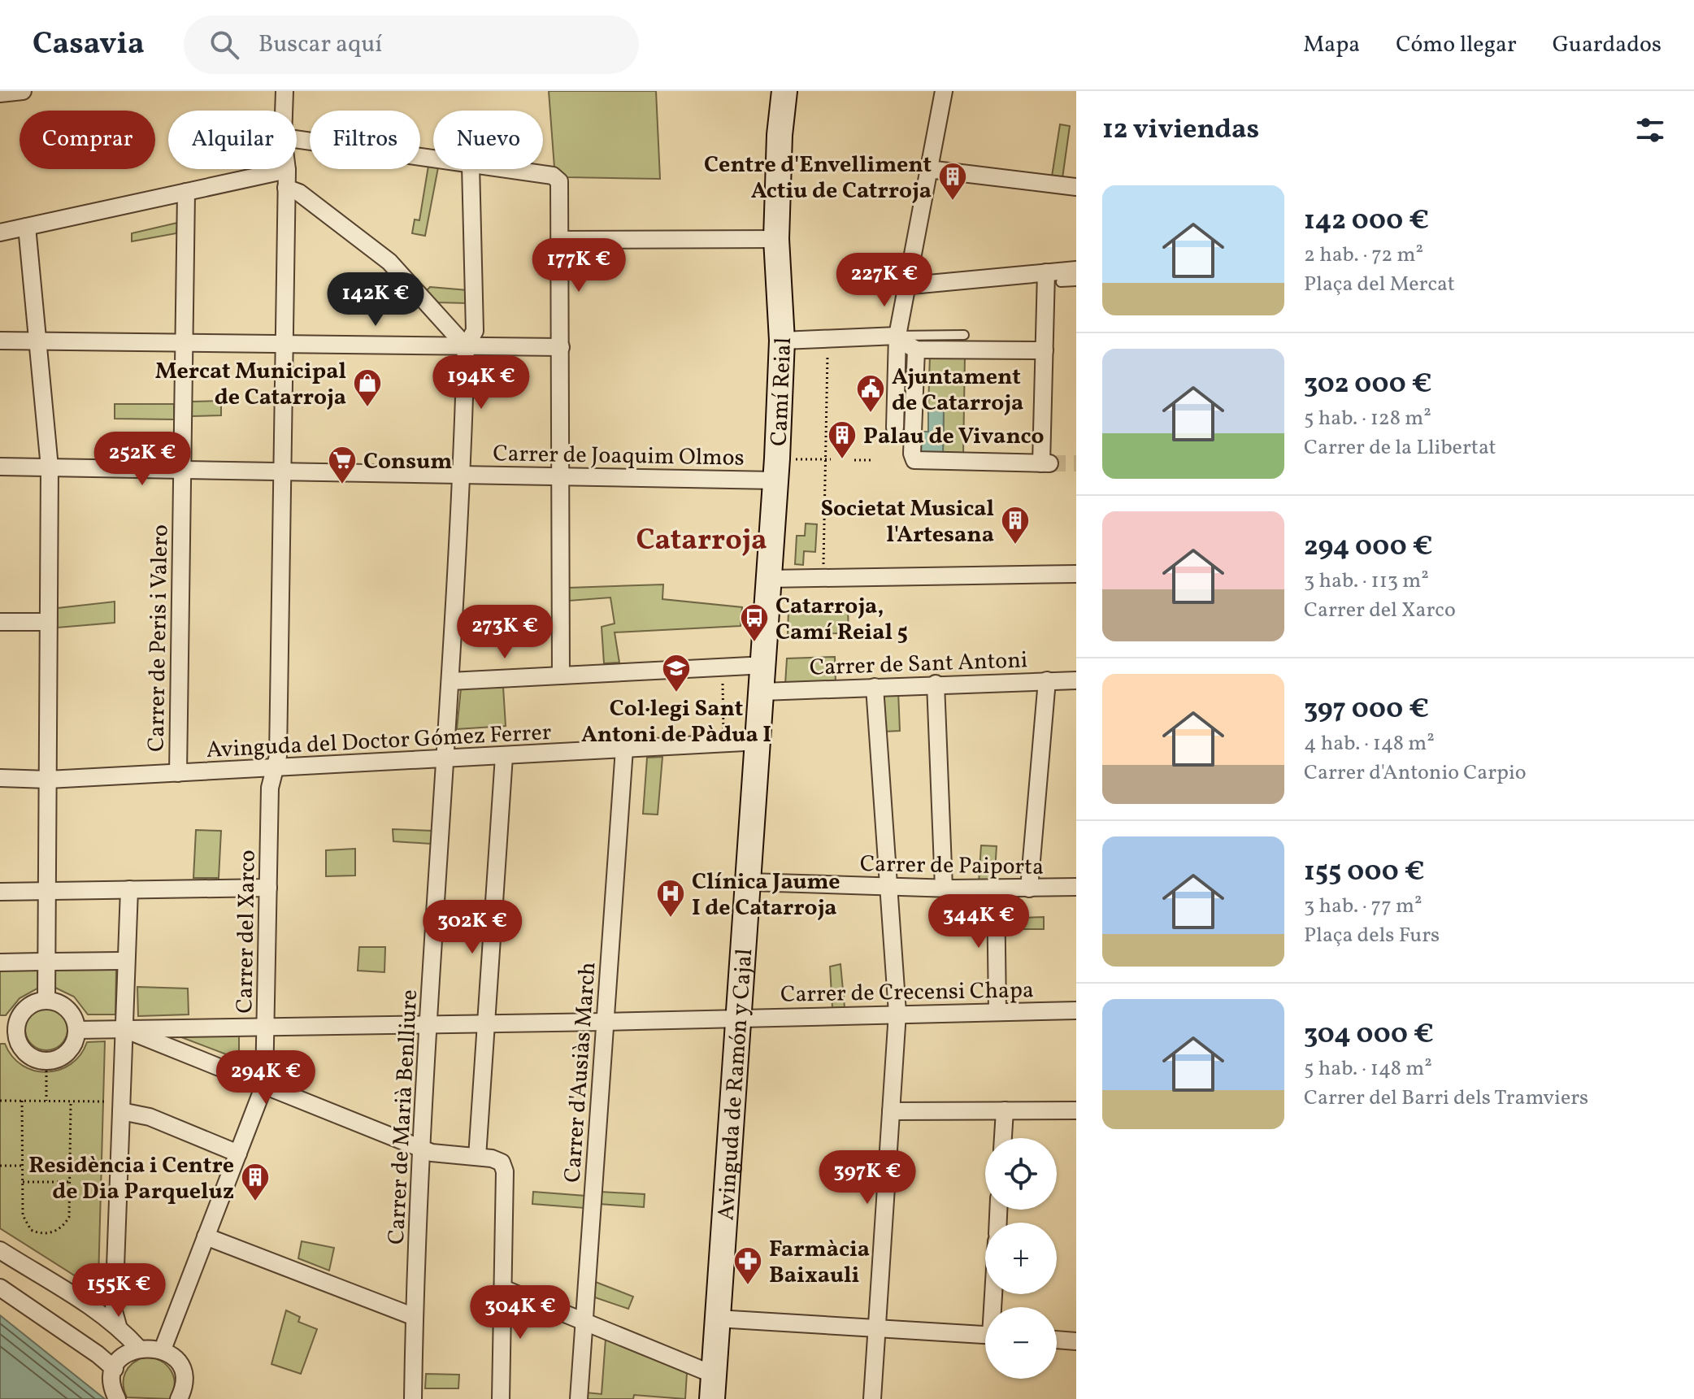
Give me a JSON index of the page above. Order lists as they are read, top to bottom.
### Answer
{
  "streets": {
    "street": [
      "Camí Reial",
      "Carrer de Joaquim Olmos",
      "Carrer de Peris i Valero",
      "Carrer de Sant Antoni",
      "Avinguda del Doctor Gómez Ferrer",
      "Carrer de Paiporta",
      "Carrer del Xarco",
      "Carrer de Crecensi Chapa",
      "Carrer d'Ausiàs March",
      "Avinguda de Ramón y Cajal",
      "Carrer de Marià Benlliure"
    ]
  },
  "crossings": [
    ["Camí Reial", "Carrer de Joaquim Olmos"],
    ["Camí Reial", "Carrer de Sant Antoni"],
    ["Camí Reial", "Avinguda de Ramón y Cajal"],
    ["Carrer de Joaquim Olmos", "Carrer de Peris i Valero"],
    ["Carrer de Joaquim Olmos", "Carrer del Xarco"],
    ["Carrer de Joaquim Olmos", "Carrer de Marià Benlliure"],
    ["Carrer de Peris i Valero", "Avinguda del Doctor Gómez Ferrer"],
    ["Carrer de Sant Antoni", "Avinguda de Ramón y Cajal"],
    ["Avinguda del Doctor Gómez Ferrer", "Carrer del Xarco"],
    ["Avinguda del Doctor Gómez Ferrer", "Carrer d'Ausiàs March"],
    ["Avinguda del Doctor Gómez Ferrer", "Avinguda de Ramón y Cajal"],
    ["Avinguda del Doctor Gómez Ferrer", "Carrer de Marià Benlliure"],
    ["Carrer de Paiporta", "Avinguda de Ramón y Cajal"],
    ["Carrer del Xarco", "Carrer de Crecensi Chapa"],
    ["Carrer de Crecensi Chapa", "Carrer d'Ausiàs March"],
    ["Carrer de Crecensi Chapa", "Avinguda de Ramón y Cajal"],
    ["Carrer de Crecensi Chapa", "Carrer de Marià Benlliure"]
  ],
  "districts": ["Catarroja"],
  "places": {
    "building": [
      "Centre d'Envelliment Actiu de Catrroja",
      "Palau de Vivanco",
      "Societat Musical l'Artesana",
      "Residència i Centre de Dia Parqueluz"
    ],
    "shop": ["Mercat Municipal de Catarroja"],
    "public building": ["Ajuntament de Catarroja"],
    "supermarket": ["Consum"],
    "bus stop": ["Catarroja, Camí Reial 5"],
    "school or university": ["Col·legi Sant Antoni de Pàdua I"],
    "hospital": ["Clínica Jaume I de Catarroja"],
    "pharmacy": ["Farmàcia Baixauli"]
  },
  "page": {
    "header": "Casavia",
    "search": "Buscar aquí",
    "nav": ["Mapa", "Cómo llegar", "Guardados"],
    "heading": "12 viviendas",
    "chip": [
      "Comprar",
      "Alquilar",
      "Filtros",
      "Nuevo"
    ],
    "list": [
      {
        "name": "142 000 €",
        "note": "2 hab. · 72 m² · Plaça del Mercat"
      },
      {
        "name": "302 000 €",
        "note": "5 hab. · 128 m² · Carrer de la Llibertat"
      },
      {
        "name": "294 000 €",
        "note": "3 hab. · 113 m² · Carrer del Xarco"
      },
      {
        "name": "397 000 €",
        "note": "4 hab. · 148 m² · Carrer d'Antonio Carpio"
      },
      {
        "name": "155 000 €",
        "note": "3 hab. · 77 m² · Plaça dels Furs"
      },
      {
        "name": "304 000 €",
        "note": "5 hab. · 148 m² · Carrer del Barri dels Tramviers"
      }
    ],
    "price": [
      "177K €",
      "227K €",
      "142K €",
      "194K €",
      "252K €",
      "273K €",
      "344K €",
      "302K €",
      "294K €",
      "397K €",
      "155K €",
      "304K €"
    ],
    "map_buttons": ["+", "−"]
  }
}
